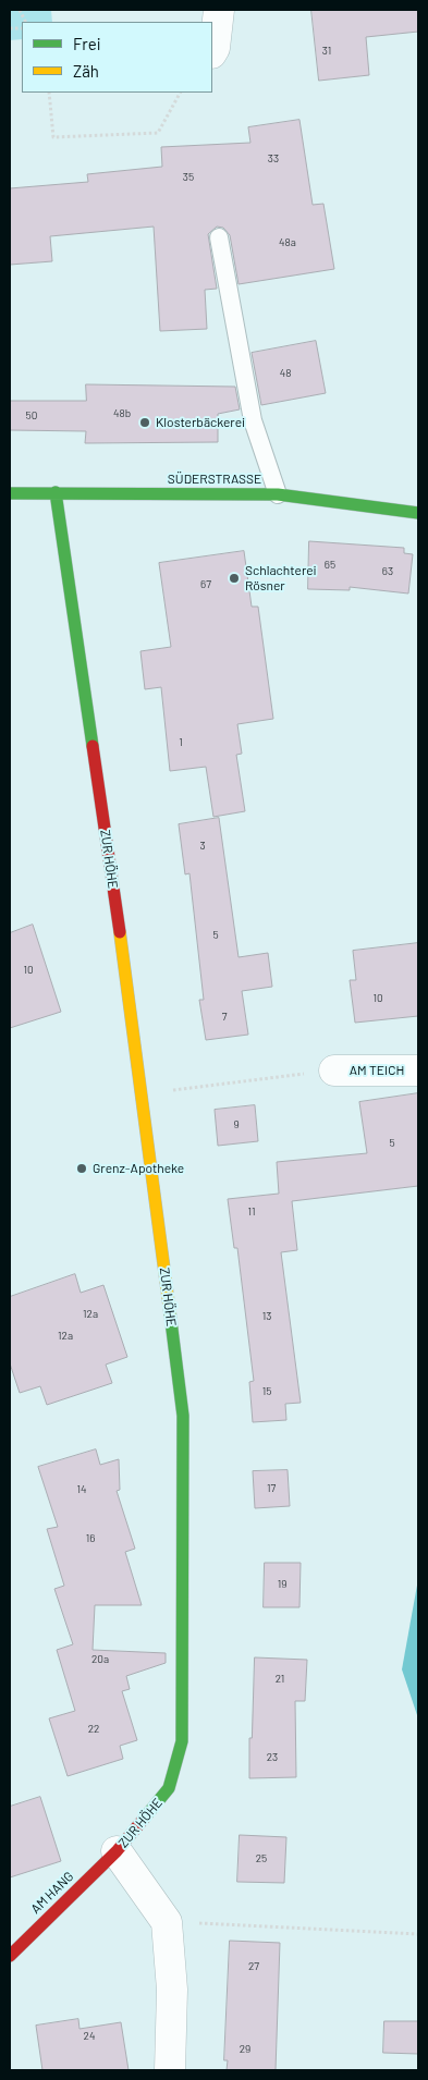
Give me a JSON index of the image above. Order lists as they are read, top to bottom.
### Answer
{
  "streets": {
    "street": [
      "SÜDERSTRASSE",
      "ZUR HÖHE",
      "AM TEICH",
      "AM HANG"
    ]
  },
  "crossings": [
    ["SÜDERSTRASSE", "ZUR HÖHE"],
    ["ZUR HÖHE", "AM HANG"]
  ],
  "places": ["Klosterbäckerei", "Schlachterei Rösner", "Grenz-Apotheke"],
  "house_numbers": [
    "31",
    "33",
    "35",
    "48a",
    "48",
    "48b",
    "50",
    "65",
    "63",
    "67",
    "1",
    "3",
    "5",
    "10",
    "10",
    "7",
    "9",
    "5",
    "11",
    "12a",
    "13",
    "12a",
    "15",
    "17",
    "14",
    "16",
    "19",
    "20a",
    "21",
    "22",
    "23",
    "25",
    "27",
    "24",
    "29"
  ],
  "legend": ["Frei", "Zäh"]
}
